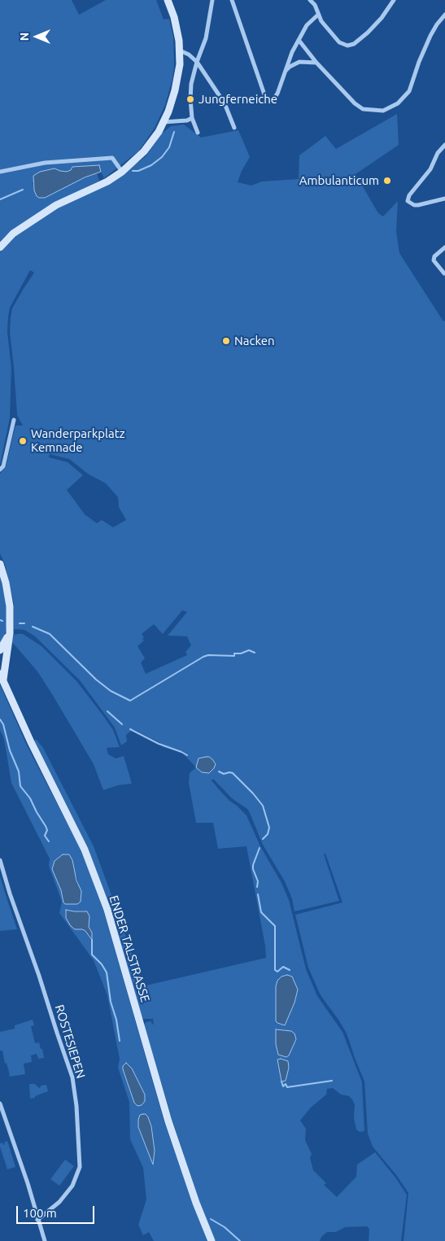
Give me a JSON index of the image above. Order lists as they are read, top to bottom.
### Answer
{
  "streets": {
    "main road": ["ENDER TALSTRASSE"],
    "street": ["ROSTESIEPEN"]
  },
  "places": [
    "Jungferneiche",
    "Ambulanticum",
    "Nacken",
    "Wanderparkplatz Kemnade"
  ],
  "scale_bar": "100 m",
  "north": "left"
}
